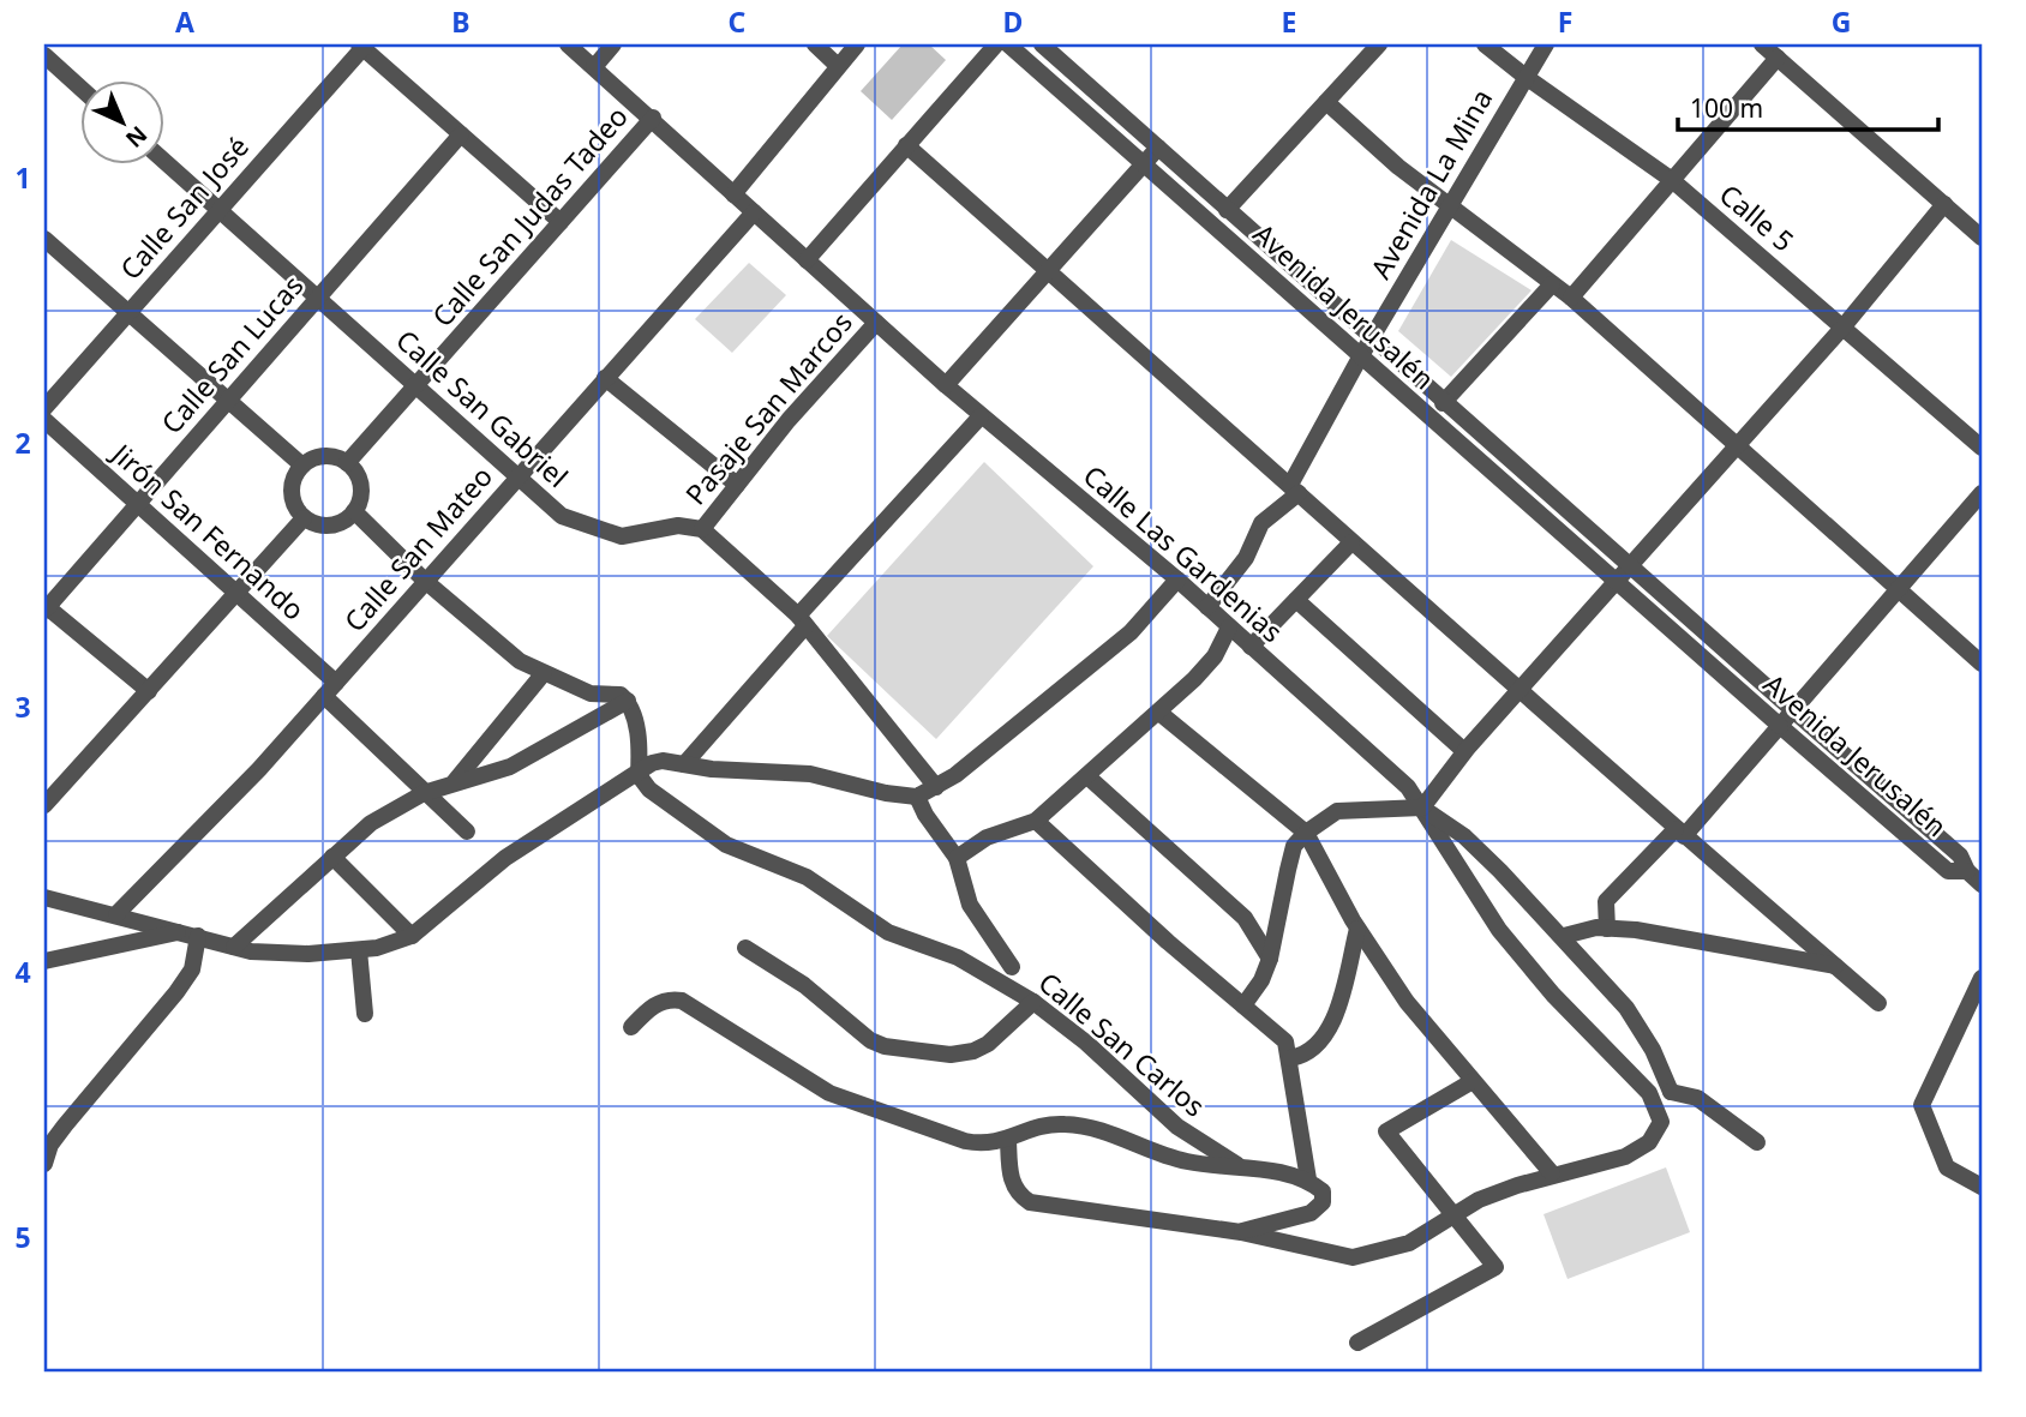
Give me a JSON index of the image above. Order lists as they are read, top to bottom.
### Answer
{
  "streets": {
    "street": [
      "Avenida La Mina",
      "Calle San José",
      "Calle San Judas Tadeo",
      "Calle 5",
      "Avenida Jerusalén",
      "Calle San Lucas",
      "Calle San Gabriel",
      "Pasaje San Marcos",
      "Jirón San Fernando",
      "Calle San Mateo",
      "Calle Las Gardenias",
      "Calle San Carlos"
    ]
  },
  "crossings": [
    ["Avenida La Mina", "Calle 5"],
    ["Avenida La Mina", "Avenida Jerusalén"],
    ["Calle San José", "Calle San Gabriel"],
    ["Calle San Judas Tadeo", "Calle San Gabriel"],
    ["Calle San Judas Tadeo", "Calle Las Gardenias"],
    ["Calle San Lucas", "Calle San Gabriel"],
    ["Calle San Lucas", "Jirón San Fernando"],
    ["Calle San Gabriel", "Pasaje San Marcos"],
    ["Calle San Gabriel", "Calle San Mateo"],
    ["Pasaje San Marcos", "Calle Las Gardenias"],
    ["Jirón San Fernando", "Calle San Mateo"],
    ["Calle San Mateo", "Calle Las Gardenias"]
  ],
  "scale_bar": "100 m",
  "north": "bottom right",
  "grid": {
    "columns": [
      "A",
      "B",
      "C",
      "D",
      "E",
      "F",
      "G"
    ],
    "rows": [
      "1",
      "2",
      "3",
      "4",
      "5"
    ]
  }
}
